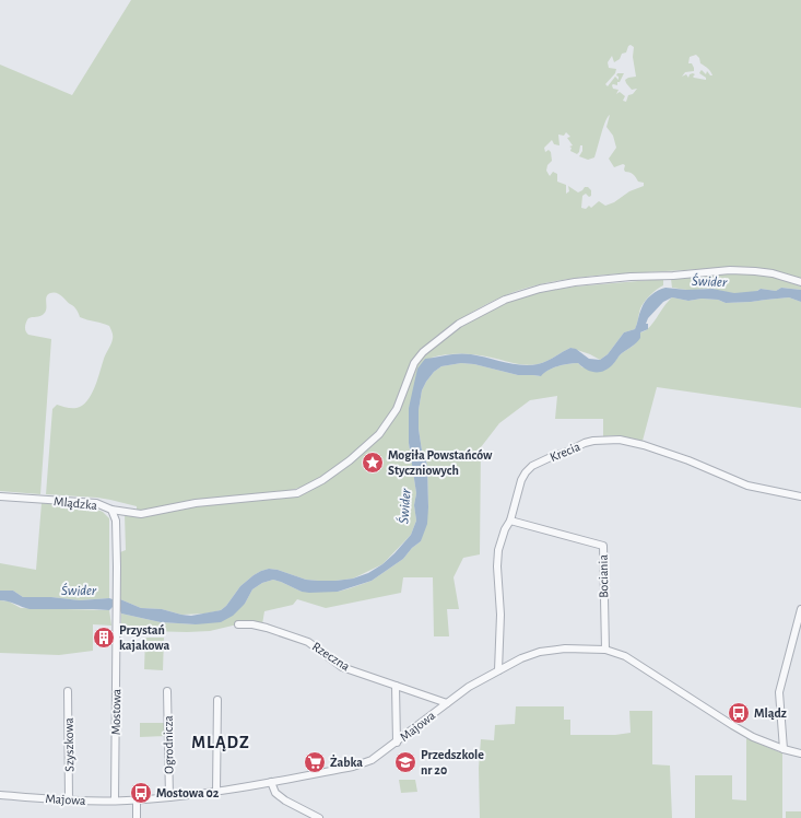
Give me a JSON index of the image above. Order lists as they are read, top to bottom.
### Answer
{
  "streets": {
    "street": [
      "Krecia",
      "Mlądzka",
      "Bociania",
      "Rzeczna",
      "Mostowa",
      "Majowa",
      "Szyszkowa",
      "Ogrodnicza"
    ]
  },
  "crossings": [
    ["Krecia", "Bociania"],
    ["Krecia", "Majowa"],
    ["Mlądzka", "Mostowa"],
    ["Bociania", "Majowa"],
    ["Rzeczna", "Majowa"],
    ["Mostowa", "Majowa"],
    ["Majowa", "Szyszkowa"],
    ["Majowa", "Ogrodnicza"]
  ],
  "districts": ["MLĄDZ"],
  "water": ["Świder"],
  "places": {
    "place": ["Mogiła Powstańców Styczniowych"],
    "building": ["Przystań kajakowa"],
    "bus stop": ["Mlądz", "Mostowa 02"],
    "supermarket": ["Żabka"],
    "school or university": ["Przedszkole nr 20"]
  }
}
